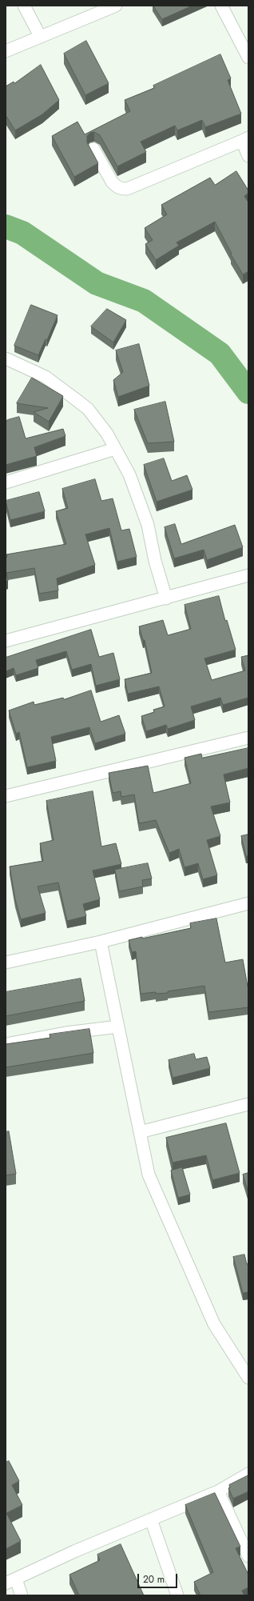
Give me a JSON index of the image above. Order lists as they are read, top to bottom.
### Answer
{
  "scale_bar": "20 m"
}
